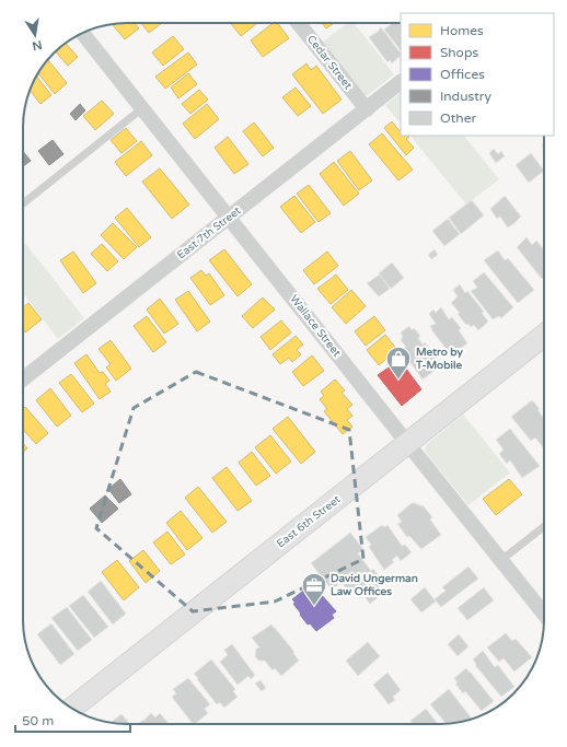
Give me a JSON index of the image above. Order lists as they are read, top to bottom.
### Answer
{
  "streets": {
    "main road": ["East 6th Street"],
    "street": ["Cedar Street", "East 7th Street", "Wallace Street"]
  },
  "crossings": [
    ["Cedar Street", "East 7th Street"],
    ["East 7th Street", "Wallace Street"],
    ["Wallace Street", "East 6th Street"]
  ],
  "places": {
    "shop": ["Metro by T-Mobile"],
    "office": ["David Ungerman Law Offices"]
  },
  "legend": [
    "Homes",
    "Shops",
    "Offices",
    "Industry",
    "Other"
  ],
  "scale_bar": "50 m",
  "north": "bottom"
}
